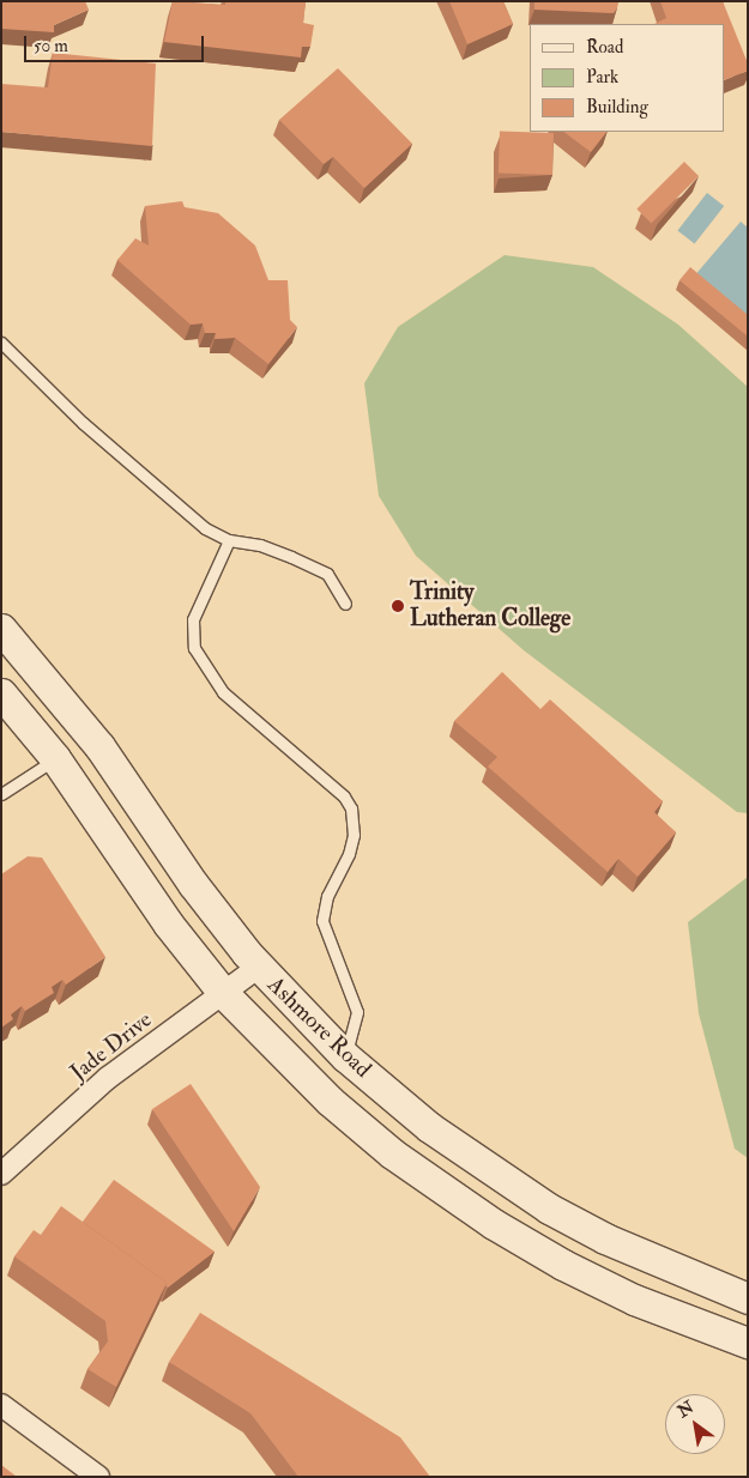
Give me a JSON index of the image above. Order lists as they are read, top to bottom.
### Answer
{
  "streets": {
    "main road": ["Ashmore Road"],
    "street": ["Jade Drive"]
  },
  "crossings": [
    ["Ashmore Road", "Jade Drive"]
  ],
  "places": ["Trinity Lutheran College"],
  "legend": ["Road", "Park", "Building"],
  "scale_bar": "50 m",
  "north": "top left"
}
